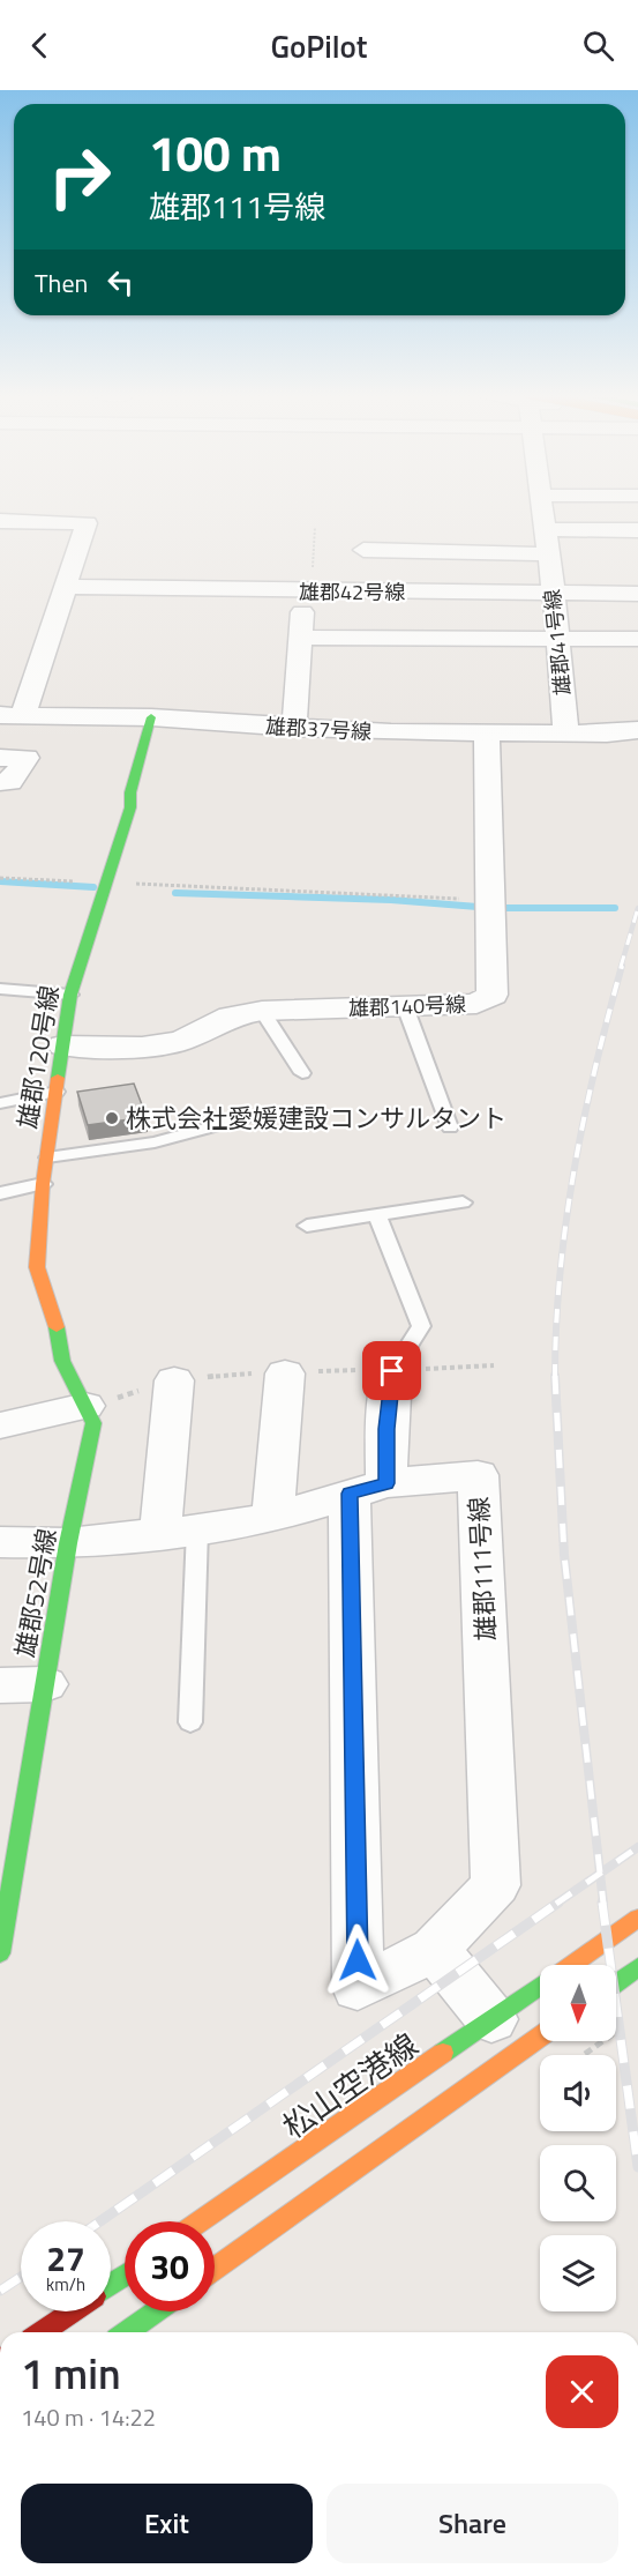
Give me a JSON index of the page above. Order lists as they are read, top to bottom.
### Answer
{
  "streets": {
    "street": [
      "雄郡42号線",
      "雄郡41号線",
      "雄郡37号線",
      "雄郡140号線",
      "雄郡120号線",
      "雄郡111号線",
      "雄郡52号線",
      "松山空港線"
    ]
  },
  "crossings": [
    ["雄郡42号線", "雄郡41号線"],
    ["雄郡41号線", "雄郡37号線"],
    ["雄郡37号線", "雄郡140号線"],
    ["雄郡37号線", "雄郡120号線"],
    ["雄郡140号線", "雄郡120号線"],
    ["雄郡120号線", "雄郡52号線"],
    ["雄郡111号線", "雄郡52号線"]
  ],
  "places": ["株式会社愛媛建設コンサルタント"],
  "north": "bottom",
  "page": {
    "header": "GoPilot",
    "turn": ["100 m", "雄郡111号線"],
    "then": "Then",
    "speed": "27 km/h",
    "limit": "30",
    "heading": ["1 min", "140 m · 14:22"],
    "buttons": ["Exit", "Share"]
  }
}
